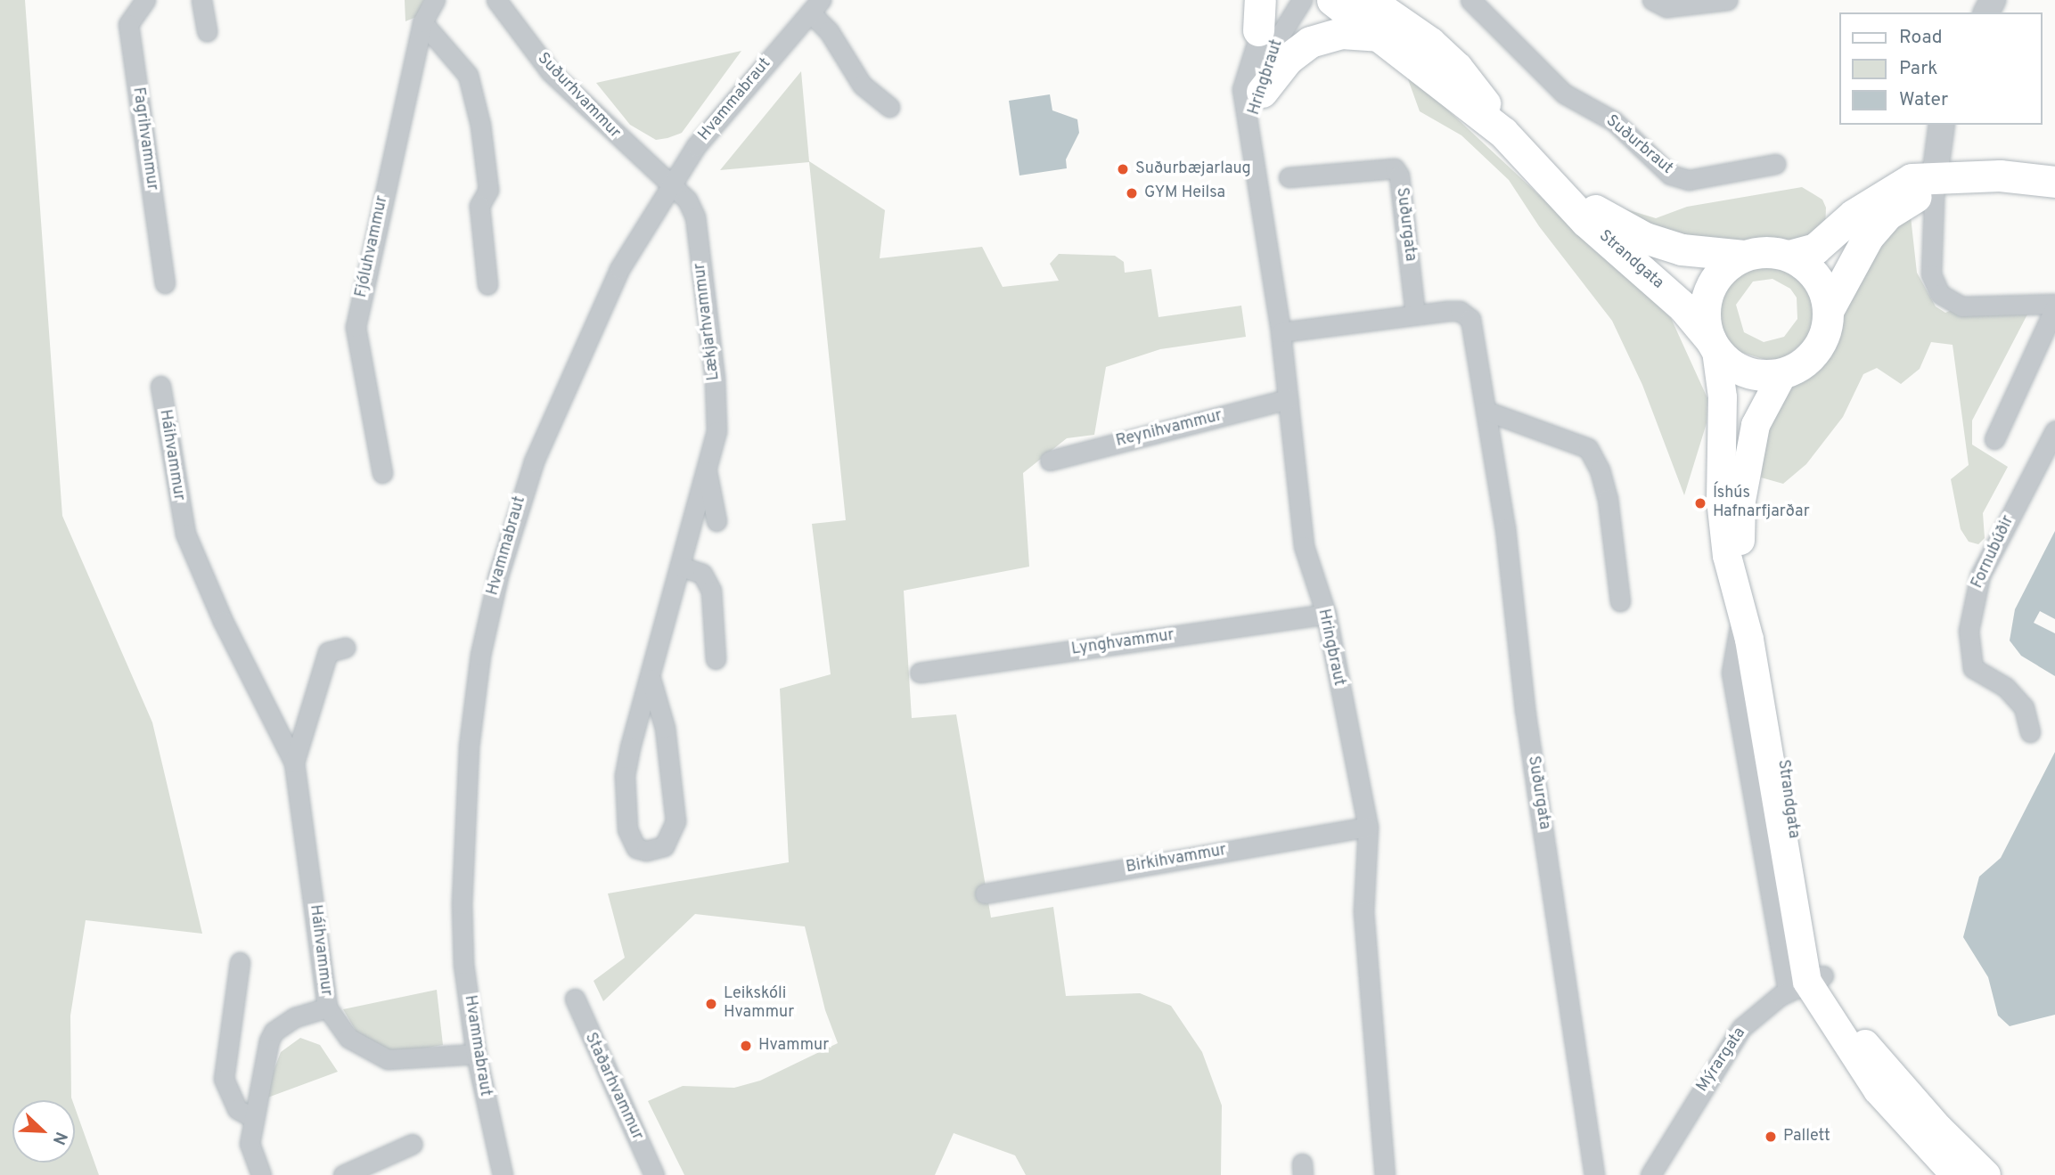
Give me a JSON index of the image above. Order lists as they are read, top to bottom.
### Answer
{
  "streets": {
    "main road": ["Strandgata"],
    "street": [
      "Hringbraut",
      "Suðurhvammur",
      "Hvammabraut",
      "Fagrihvammur",
      "Suðurbraut",
      "Suðurgata",
      "Fjóluhvammur",
      "Lækjarhvammur",
      "Reynihvammur",
      "Háihvammur",
      "Fornubúðir",
      "Lynghvammur",
      "Birkihvammur",
      "Mýrargata",
      "Staðarhvammur"
    ]
  },
  "crossings": [
    ["Hringbraut", "Suðurgata"],
    ["Hringbraut", "Reynihvammur"],
    ["Hringbraut", "Lynghvammur"],
    ["Hringbraut", "Birkihvammur"],
    ["Suðurhvammur", "Hvammabraut"],
    ["Suðurhvammur", "Lækjarhvammur"],
    ["Hvammabraut", "Lækjarhvammur"],
    ["Hvammabraut", "Háihvammur"],
    ["Strandgata", "Mýrargata"]
  ],
  "places": [
    "Suðurbæjarlaug",
    "GYM Heilsa",
    "Íshús Hafnarfjarðar",
    "Leikskóli Hvammur",
    "Hvammur",
    "Pallett"
  ],
  "legend": ["Road", "Park", "Water"],
  "north": "bottom right"
}
